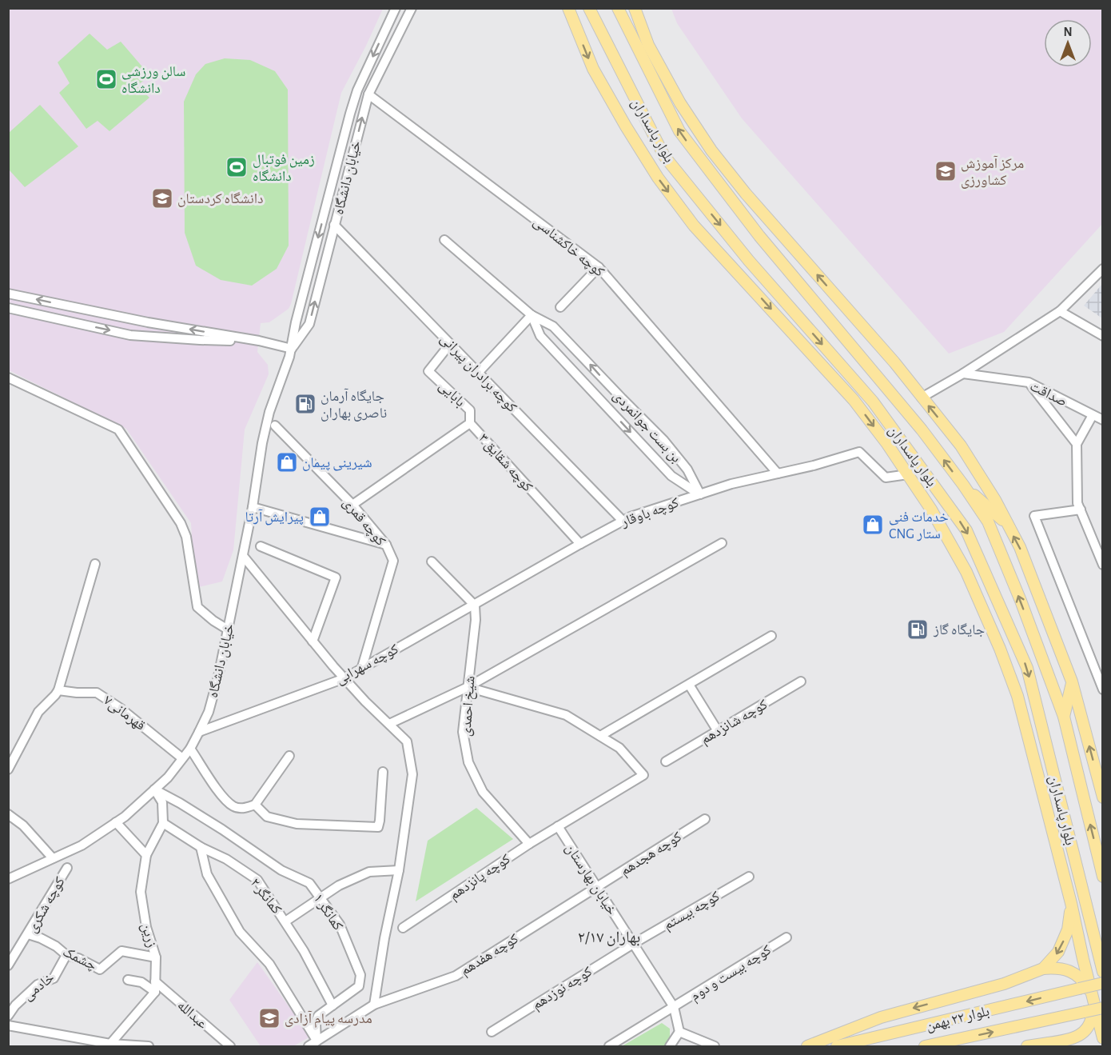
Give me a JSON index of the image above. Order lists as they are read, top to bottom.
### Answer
{
  "streets": {
    "main road": ["بلوار پاسداران", "بلوار ۲۲ بهمن"],
    "street": [
      "خیابان دانشگاه",
      "کوچه خاکشناسی",
      "کوچه برادران پیرانی",
      "بابایی",
      "صداقت",
      "بن بست جوانمردی",
      "کوچه شقایق ۳",
      "کوچه باوقار",
      "کوچه قمری",
      "کوچه سهرابی",
      "شیخ احمدی",
      "قهرمانی۷",
      "کوچه شانزدهم",
      "کوچه هجدهم",
      "کوچه پانزدهم",
      "خیابان بهارستان",
      "کمانگر ۲",
      "کوچه شکری",
      "کوچه بیستم",
      "کمانگر ۱",
      "زرین",
      "کوچه هفدهم",
      "چشمک",
      "کوچه بیست و دوم",
      "خادمی",
      "کوچه نوزدهم",
      "عبدالله"
    ]
  },
  "crossings": [
    ["خیابان دانشگاه", "کوچه خاکشناسی"],
    ["خیابان دانشگاه", "کوچه برادران پیرانی"],
    ["خیابان دانشگاه", "کوچه سهرابی"],
    ["خیابان دانشگاه", "قهرمانی۷"],
    ["خیابان دانشگاه", "کمانگر ۱"],
    ["کوچه خاکشناسی", "کوچه باوقار"],
    ["کوچه برادران پیرانی", "بابایی"],
    ["کوچه برادران پیرانی", "کوچه باوقار"],
    ["بابایی", "کوچه شقایق ۳"],
    ["بن بست جوانمردی", "کوچه باوقار"],
    ["کوچه شقایق ۳", "کوچه باوقار"],
    ["کوچه شقایق ۳", "کوچه قمری"],
    ["کوچه باوقار", "کوچه سهرابی"],
    ["کوچه باوقار", "شیخ احمدی"],
    ["کوچه قمری", "کوچه سهرابی"],
    ["کوچه سهرابی", "شیخ احمدی"],
    ["شیخ احمدی", "کوچه پانزدهم"],
    ["کوچه هجدهم", "خیابان بهارستان"],
    ["کوچه هجدهم", "کوچه هفدهم"],
    ["کوچه پانزدهم", "خیابان بهارستان"],
    ["خیابان بهارستان", "کوچه بیستم"],
    ["خیابان بهارستان", "کوچه هفدهم"],
    ["خیابان بهارستان", "کوچه بیست و دوم"],
    ["خیابان بهارستان", "کوچه نوزدهم"],
    ["کمانگر ۲", "کمانگر ۱"],
    ["کمانگر ۲", "زرین"],
    ["کوچه شکری", "چشمک"],
    ["کوچه بیستم", "کوچه نوزدهم"],
    ["کمانگر ۱", "کوچه هفدهم"],
    ["زرین", "چشمک"],
    ["زرین", "عبدالله"],
    ["چشمک", "خادمی"]
  ],
  "districts": ["۲/۱۷ بهاران"],
  "places": {
    "sports": ["سالن ورزشی دانشگاه", "زمین فوتبال دانشگاه"],
    "school or university": ["مرکز آموزش کشاورزی", "دانشگاه کردستان", "مدرسه پیام آزادی"],
    "fuel station": ["جایگاه آرمان ناصری بهاران", "جایگاه گاز"],
    "shop": ["شیرینی پیمان", "پیرایش آرتا", "خدمات فنی‌ CNG ستار"]
  },
  "north": "top"
}
